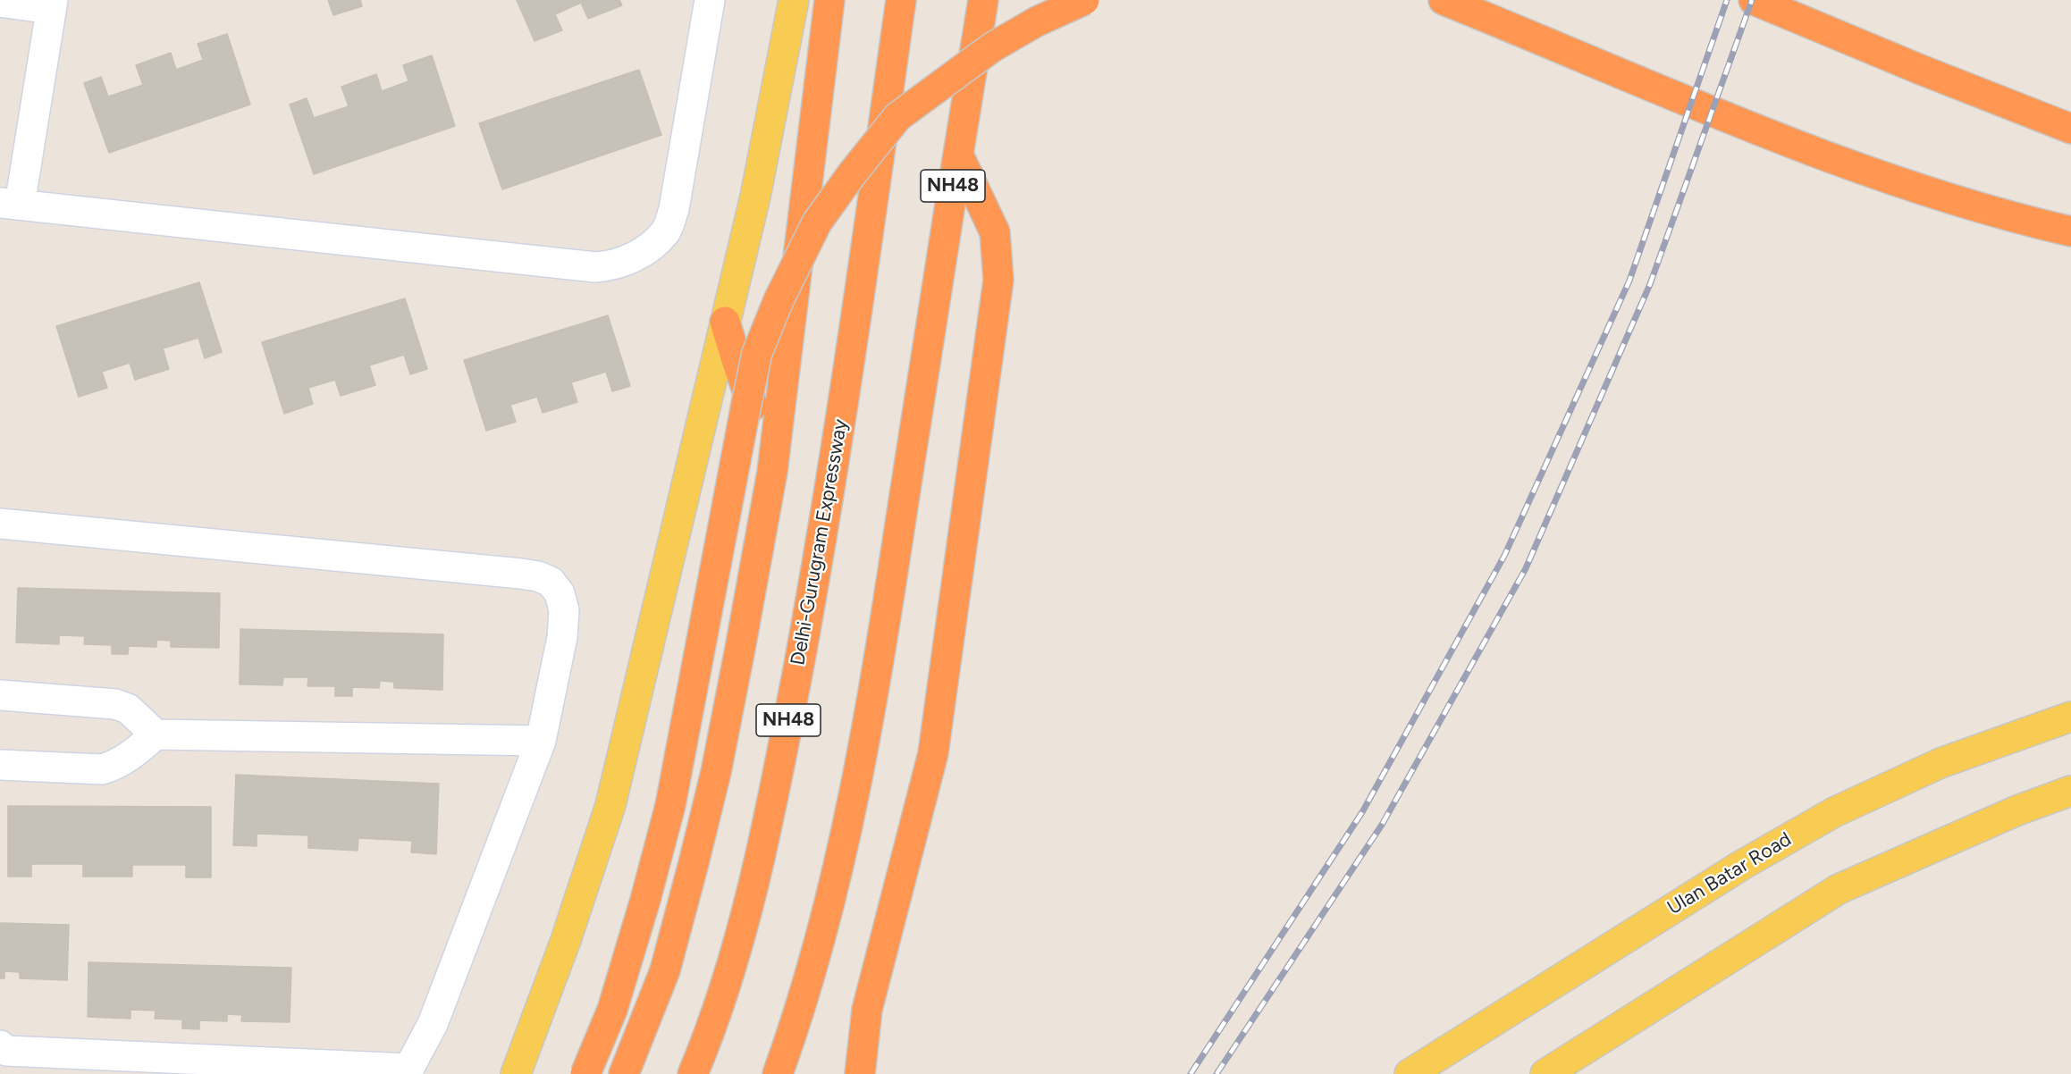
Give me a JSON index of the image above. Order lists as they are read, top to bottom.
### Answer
{
  "streets": {
    "highway": ["NH48", "Delhi-Gurugram Expressway"],
    "main road": ["Ulan Batar Road"]
  }
}
